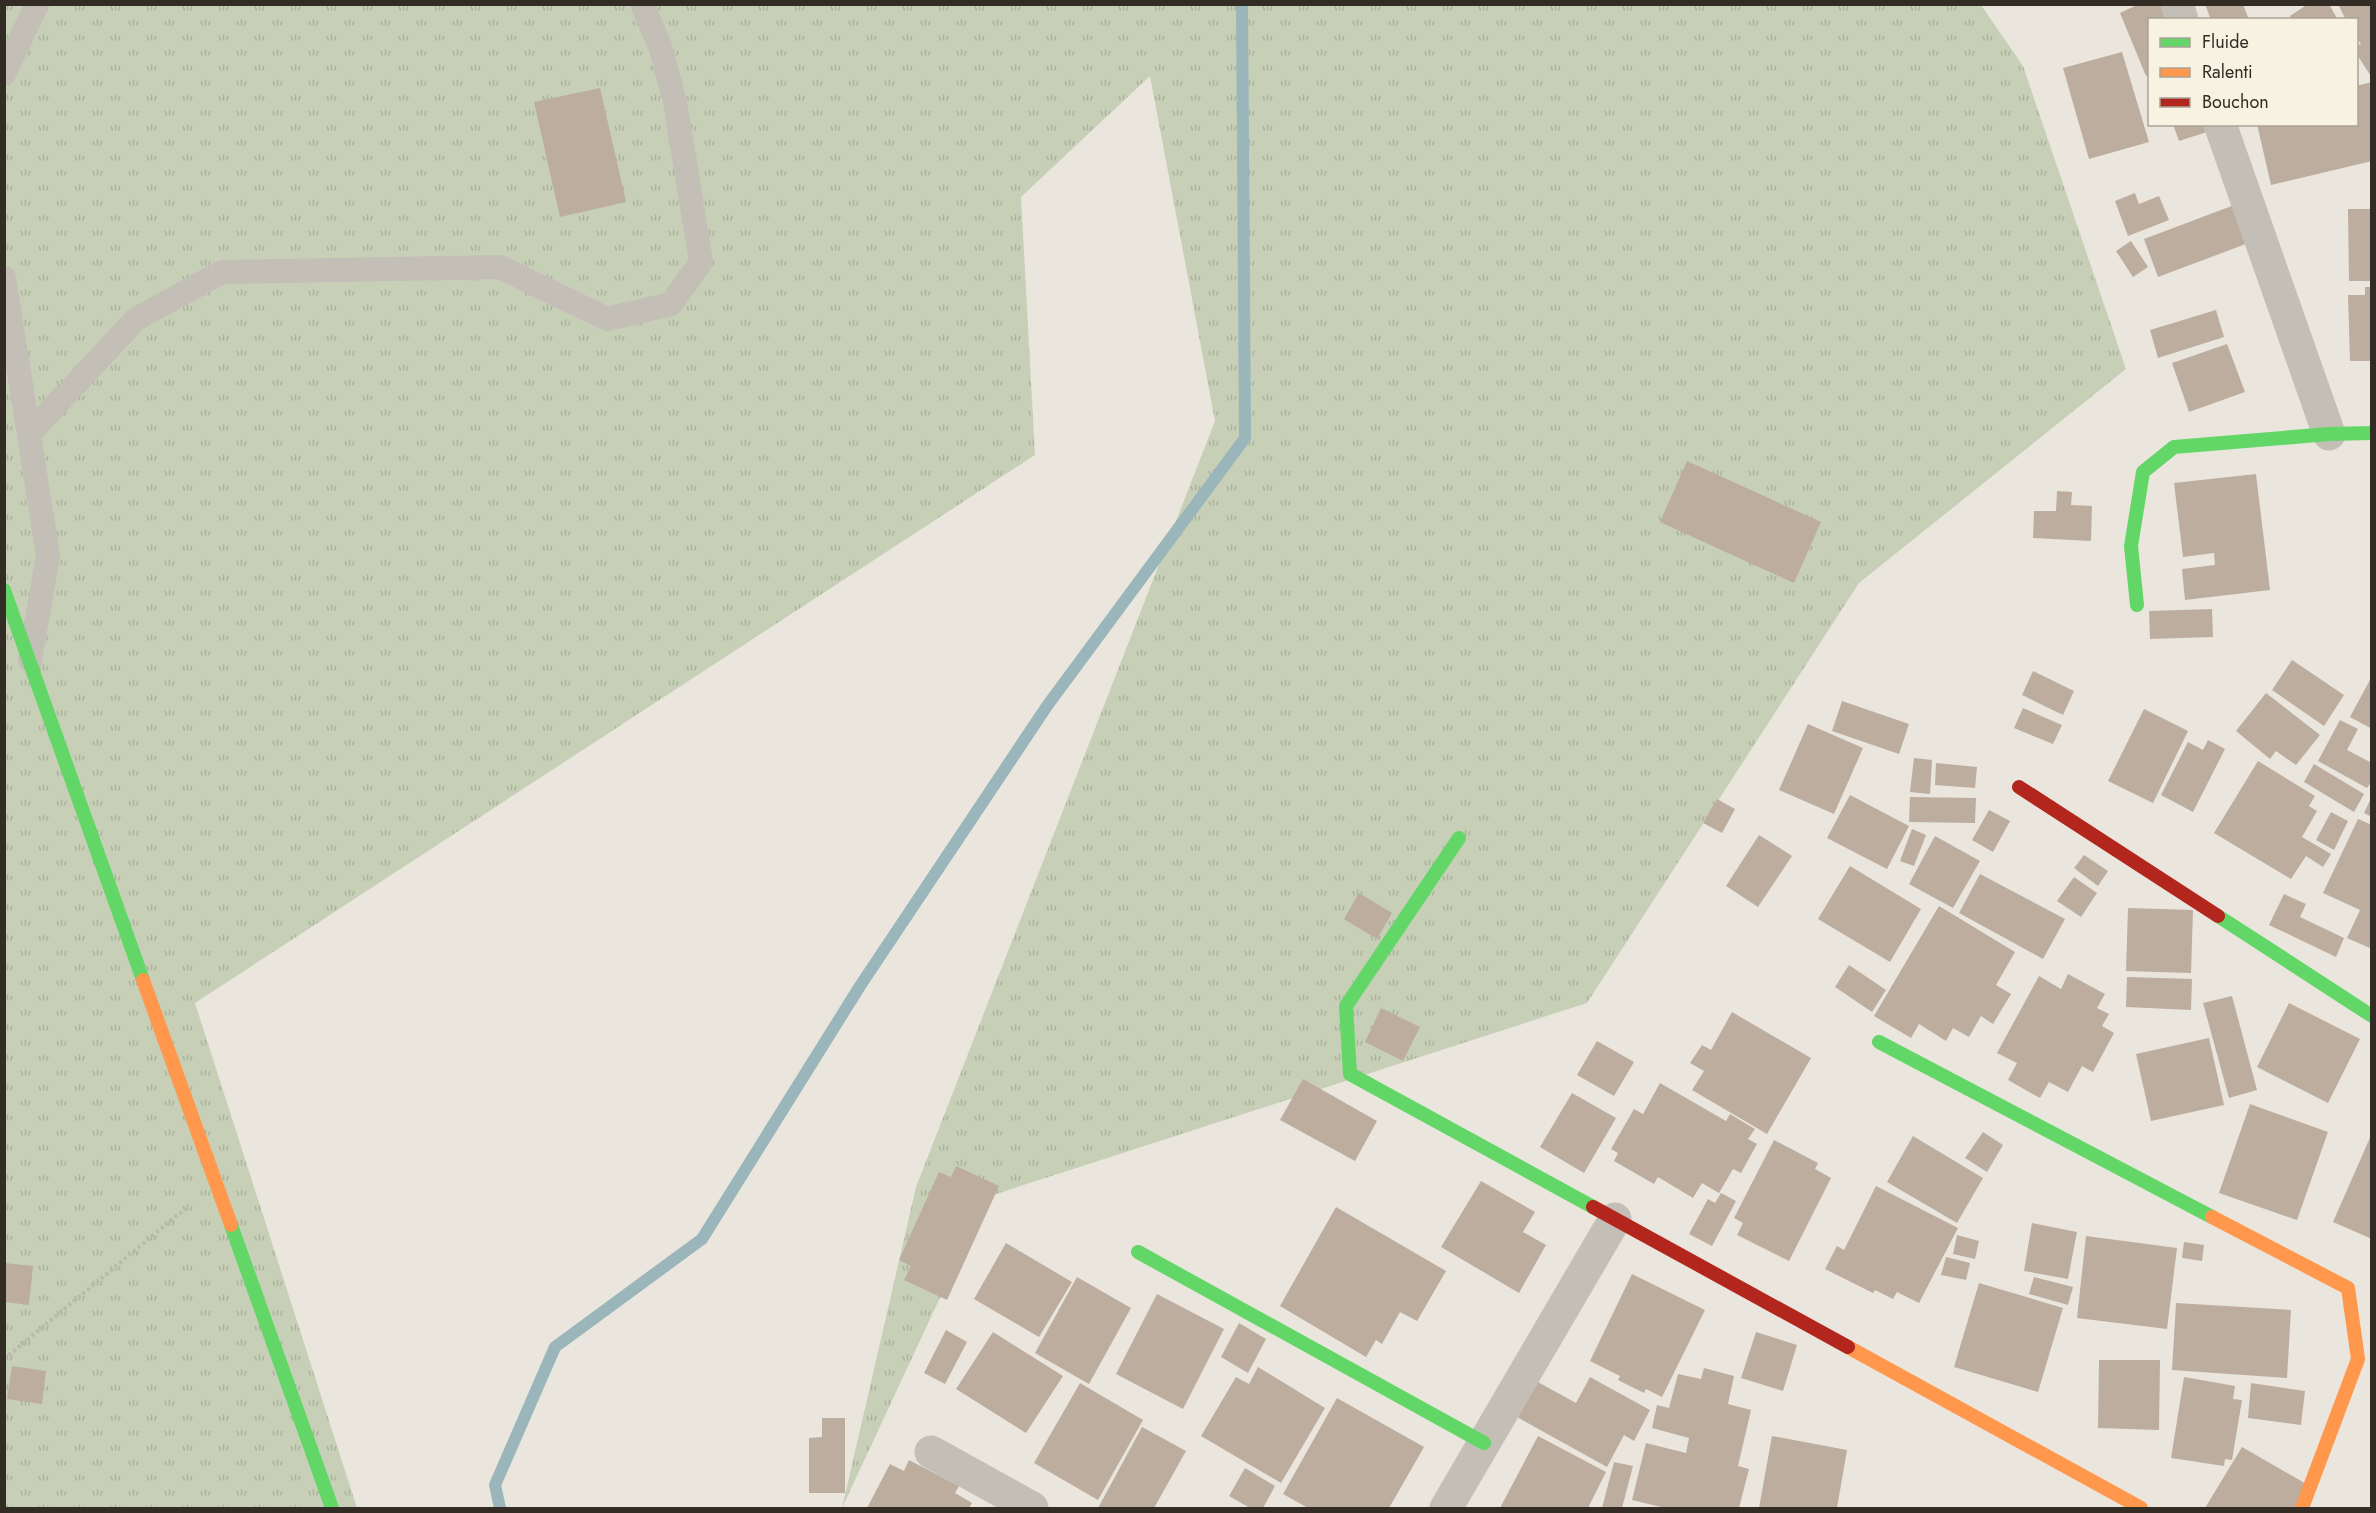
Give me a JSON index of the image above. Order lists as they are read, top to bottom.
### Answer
{
  "legend": ["Fluide", "Ralenti", "Bouchon"]
}
